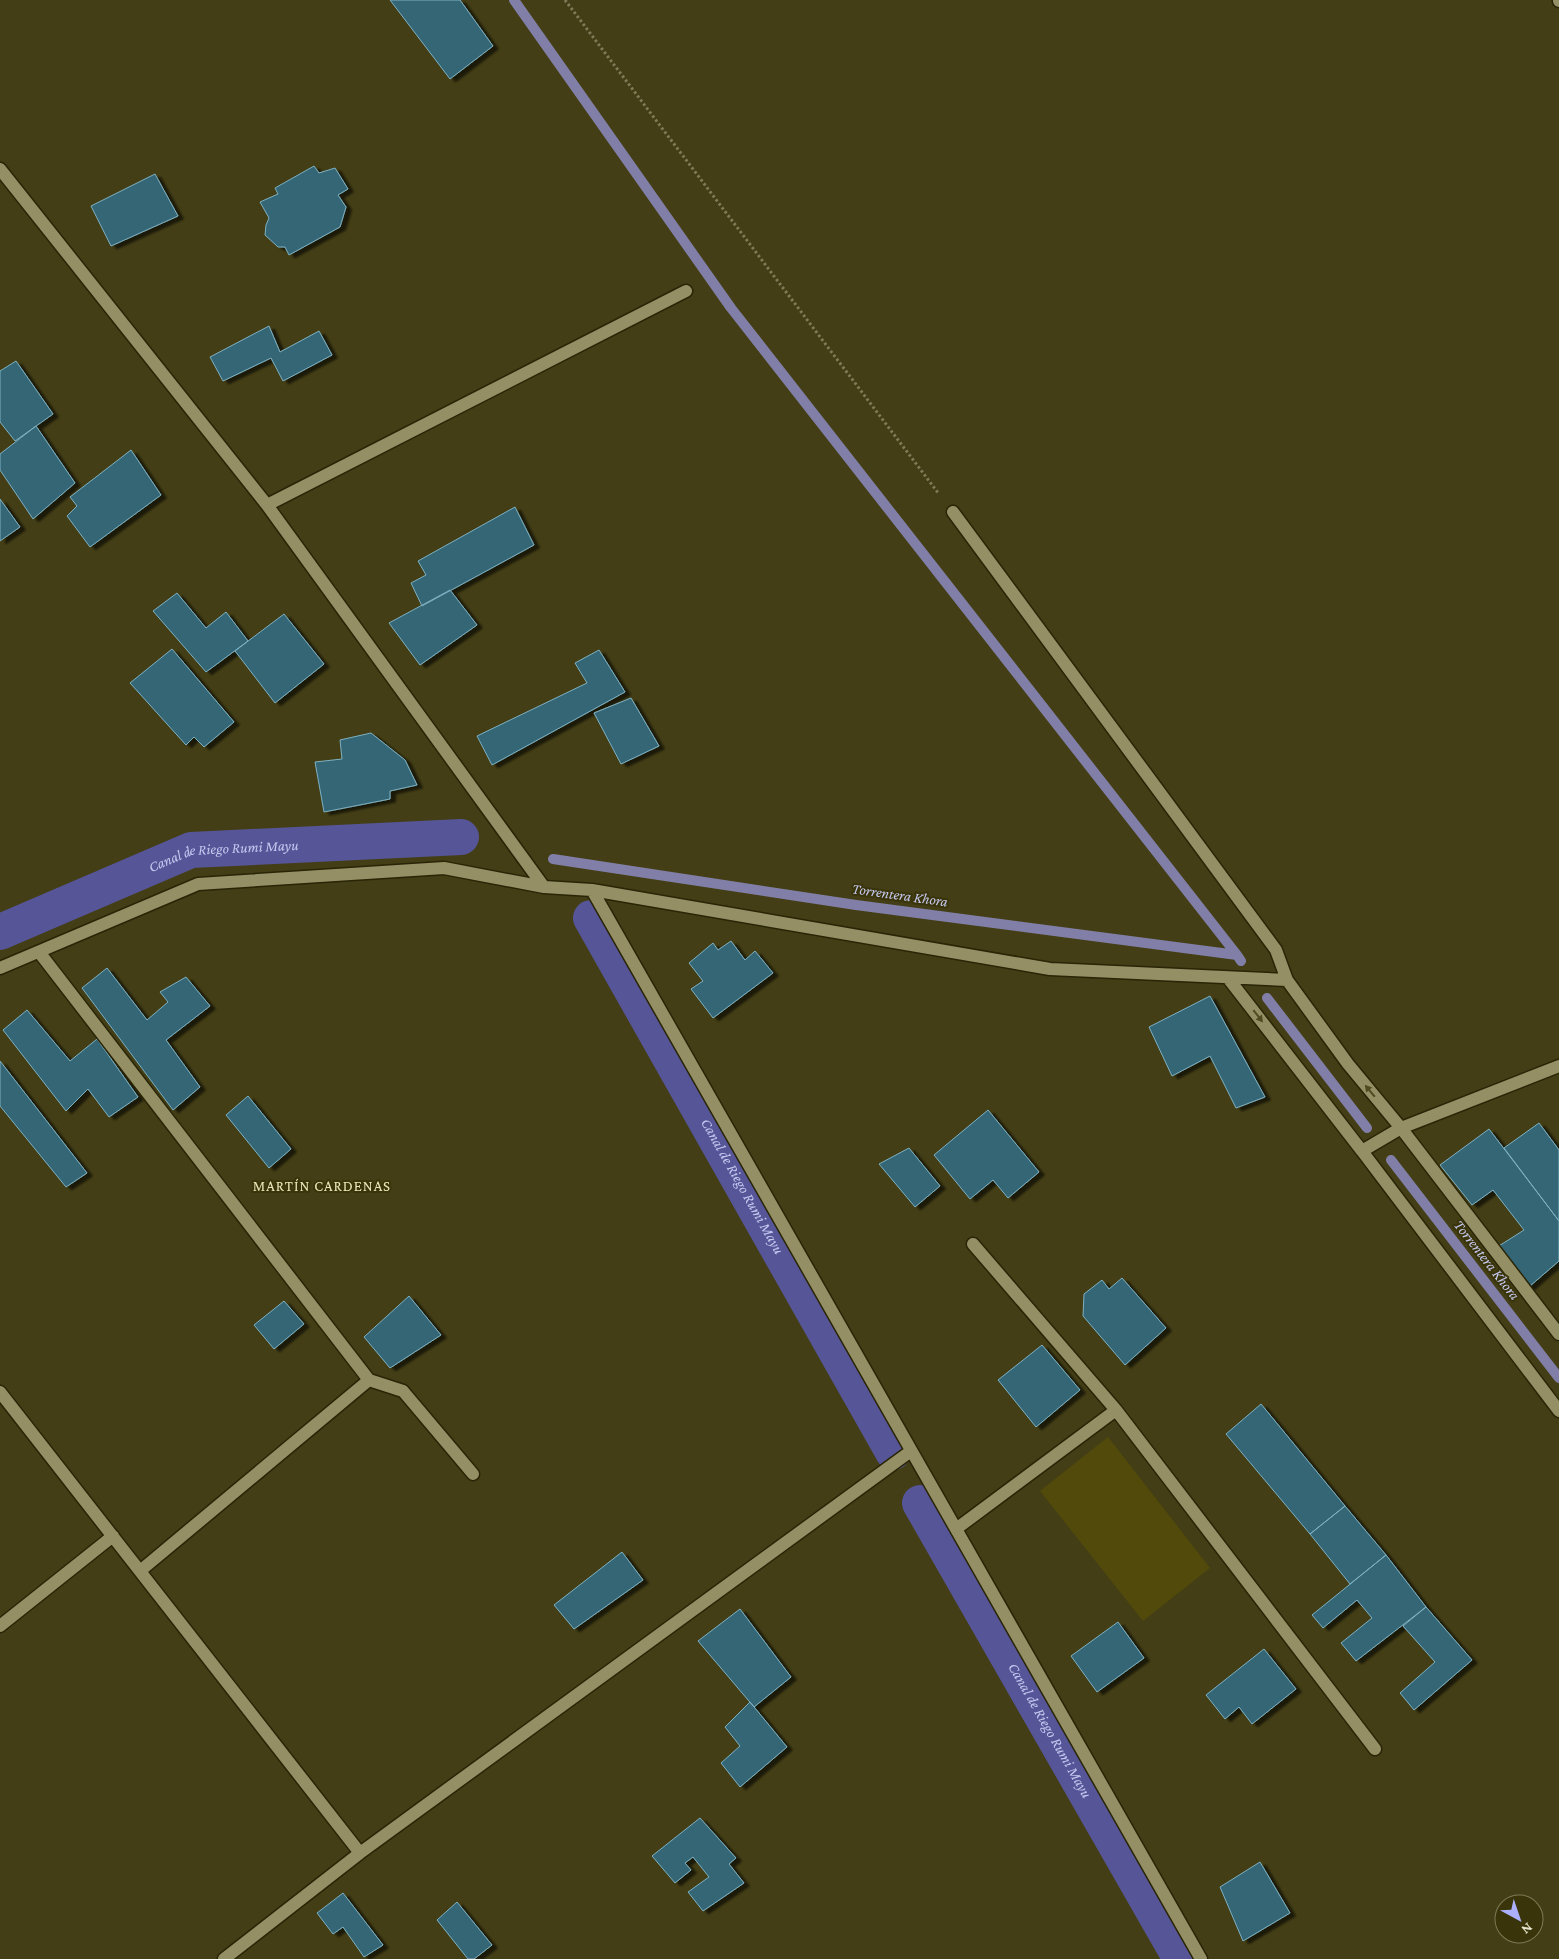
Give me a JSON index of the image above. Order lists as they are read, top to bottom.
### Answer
{
  "districts": ["MARTÍN CARDENAS"],
  "water": ["Canal de Riego Rumi Mayu", "Torrentera Khora"],
  "north": "bottom right"
}
